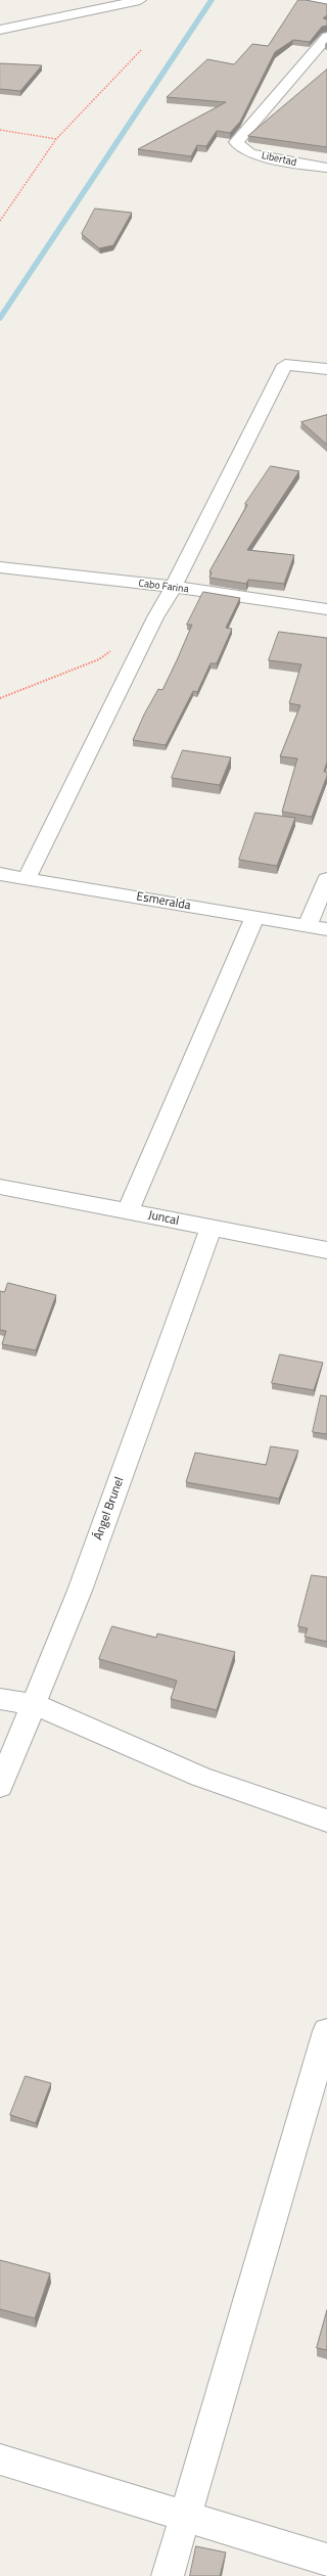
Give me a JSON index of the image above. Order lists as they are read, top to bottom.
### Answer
{
  "streets": {
    "street": [
      "Libertad",
      "Cabo Farina",
      "Esmeralda",
      "Juncal",
      "Ángel Brunel"
    ]
  },
  "crossings": [
    ["Juncal", "Ángel Brunel"]
  ]
}
